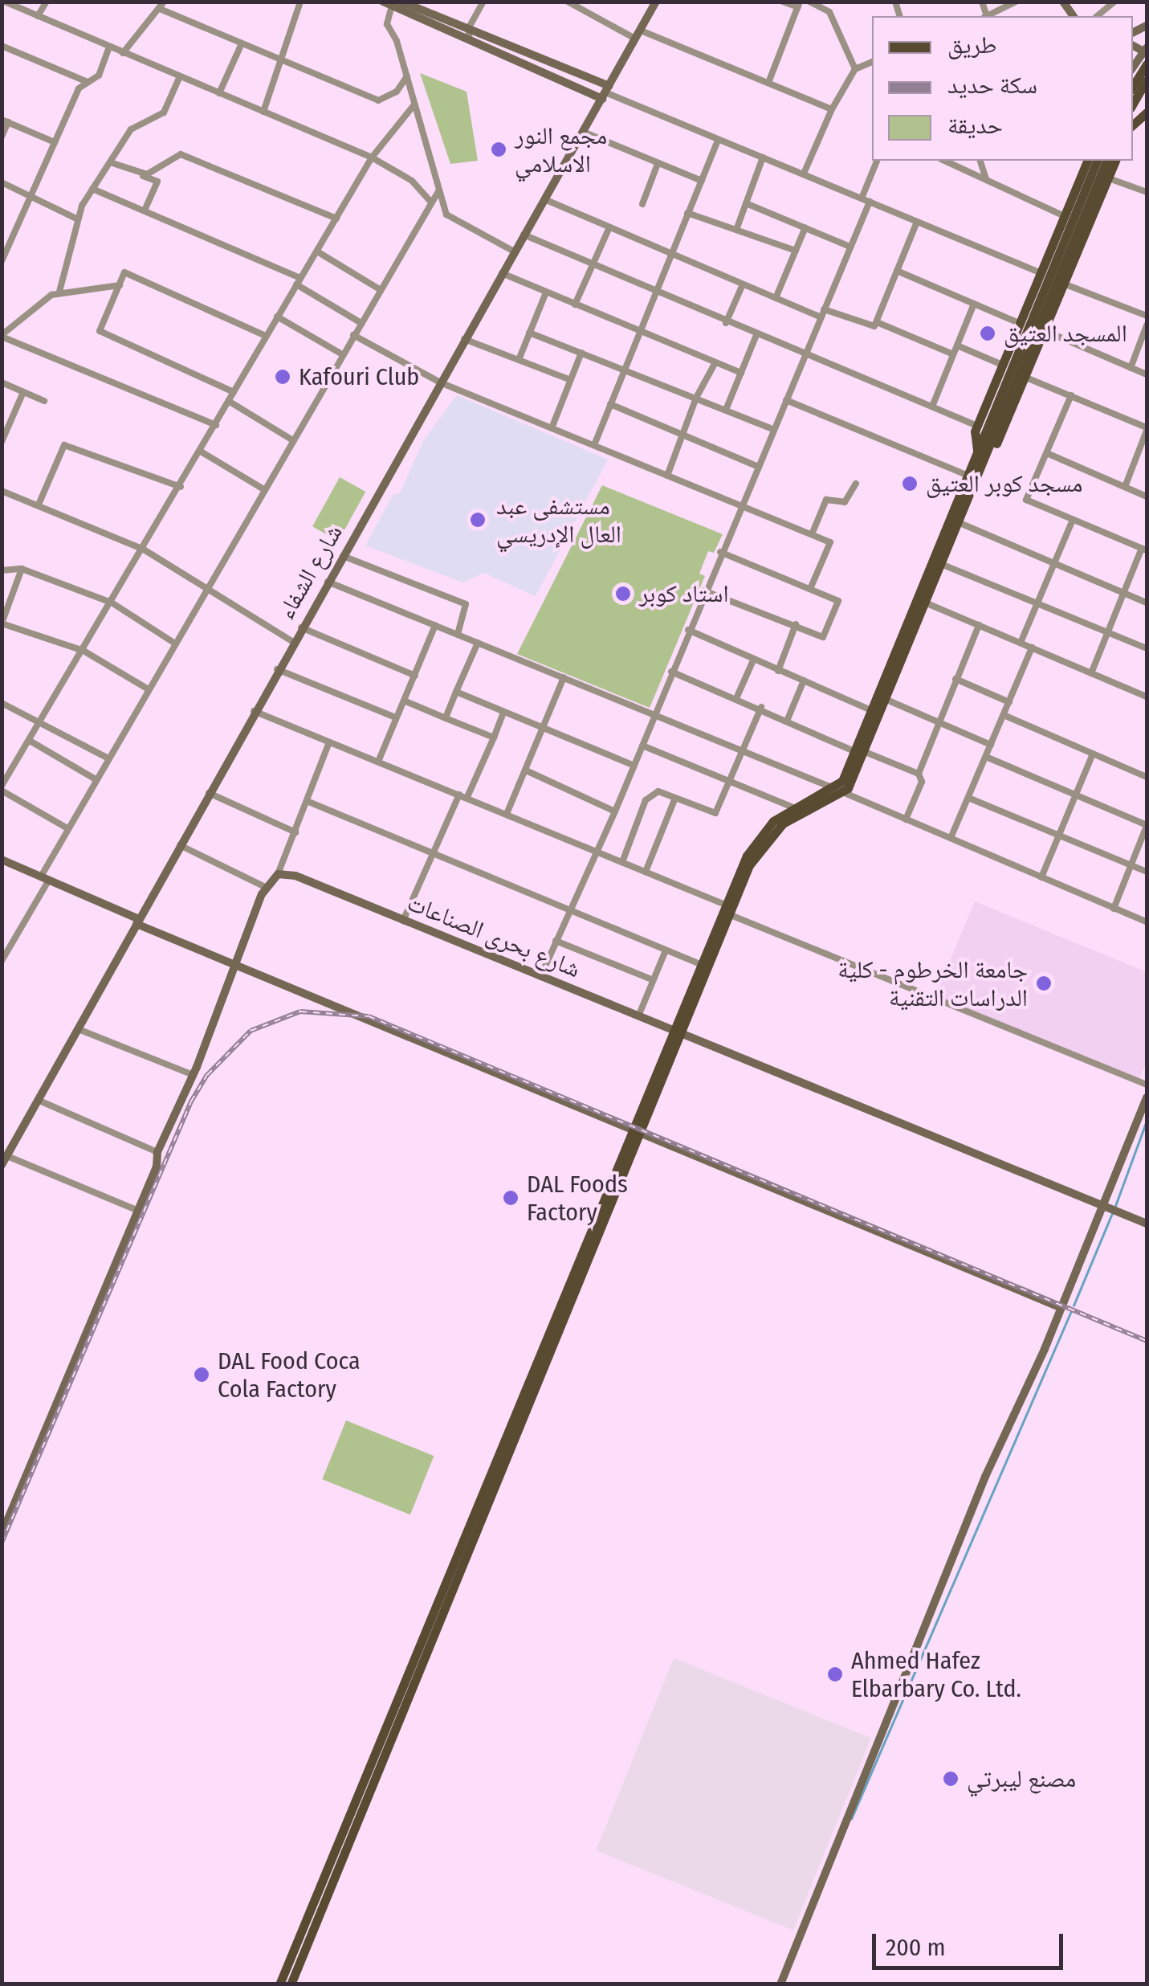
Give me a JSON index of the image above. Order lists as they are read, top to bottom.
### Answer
{
  "streets": {
    "street": ["شارع الشفاء", "شارع بحرى الصناعات"]
  },
  "places": [
    "مجمع النور الاسلامي",
    "المسجد العتيق",
    "Kafouri Club",
    "مسجد كوبر العتيق",
    "مستشفى عبد العال الإدريسي",
    "استاد كوبر",
    "جامعة الخرطوم - كلية الدراسات التقنية",
    "DAL Foods Factory",
    "DAL Food Coca Cola Factory",
    "Ahmed Hafez Elbarbary Co. Ltd.",
    "مصنع ليبرتي"
  ],
  "legend": ["طريق", "سكة حديد", "حديقة"],
  "scale_bar": "200 m"
}
